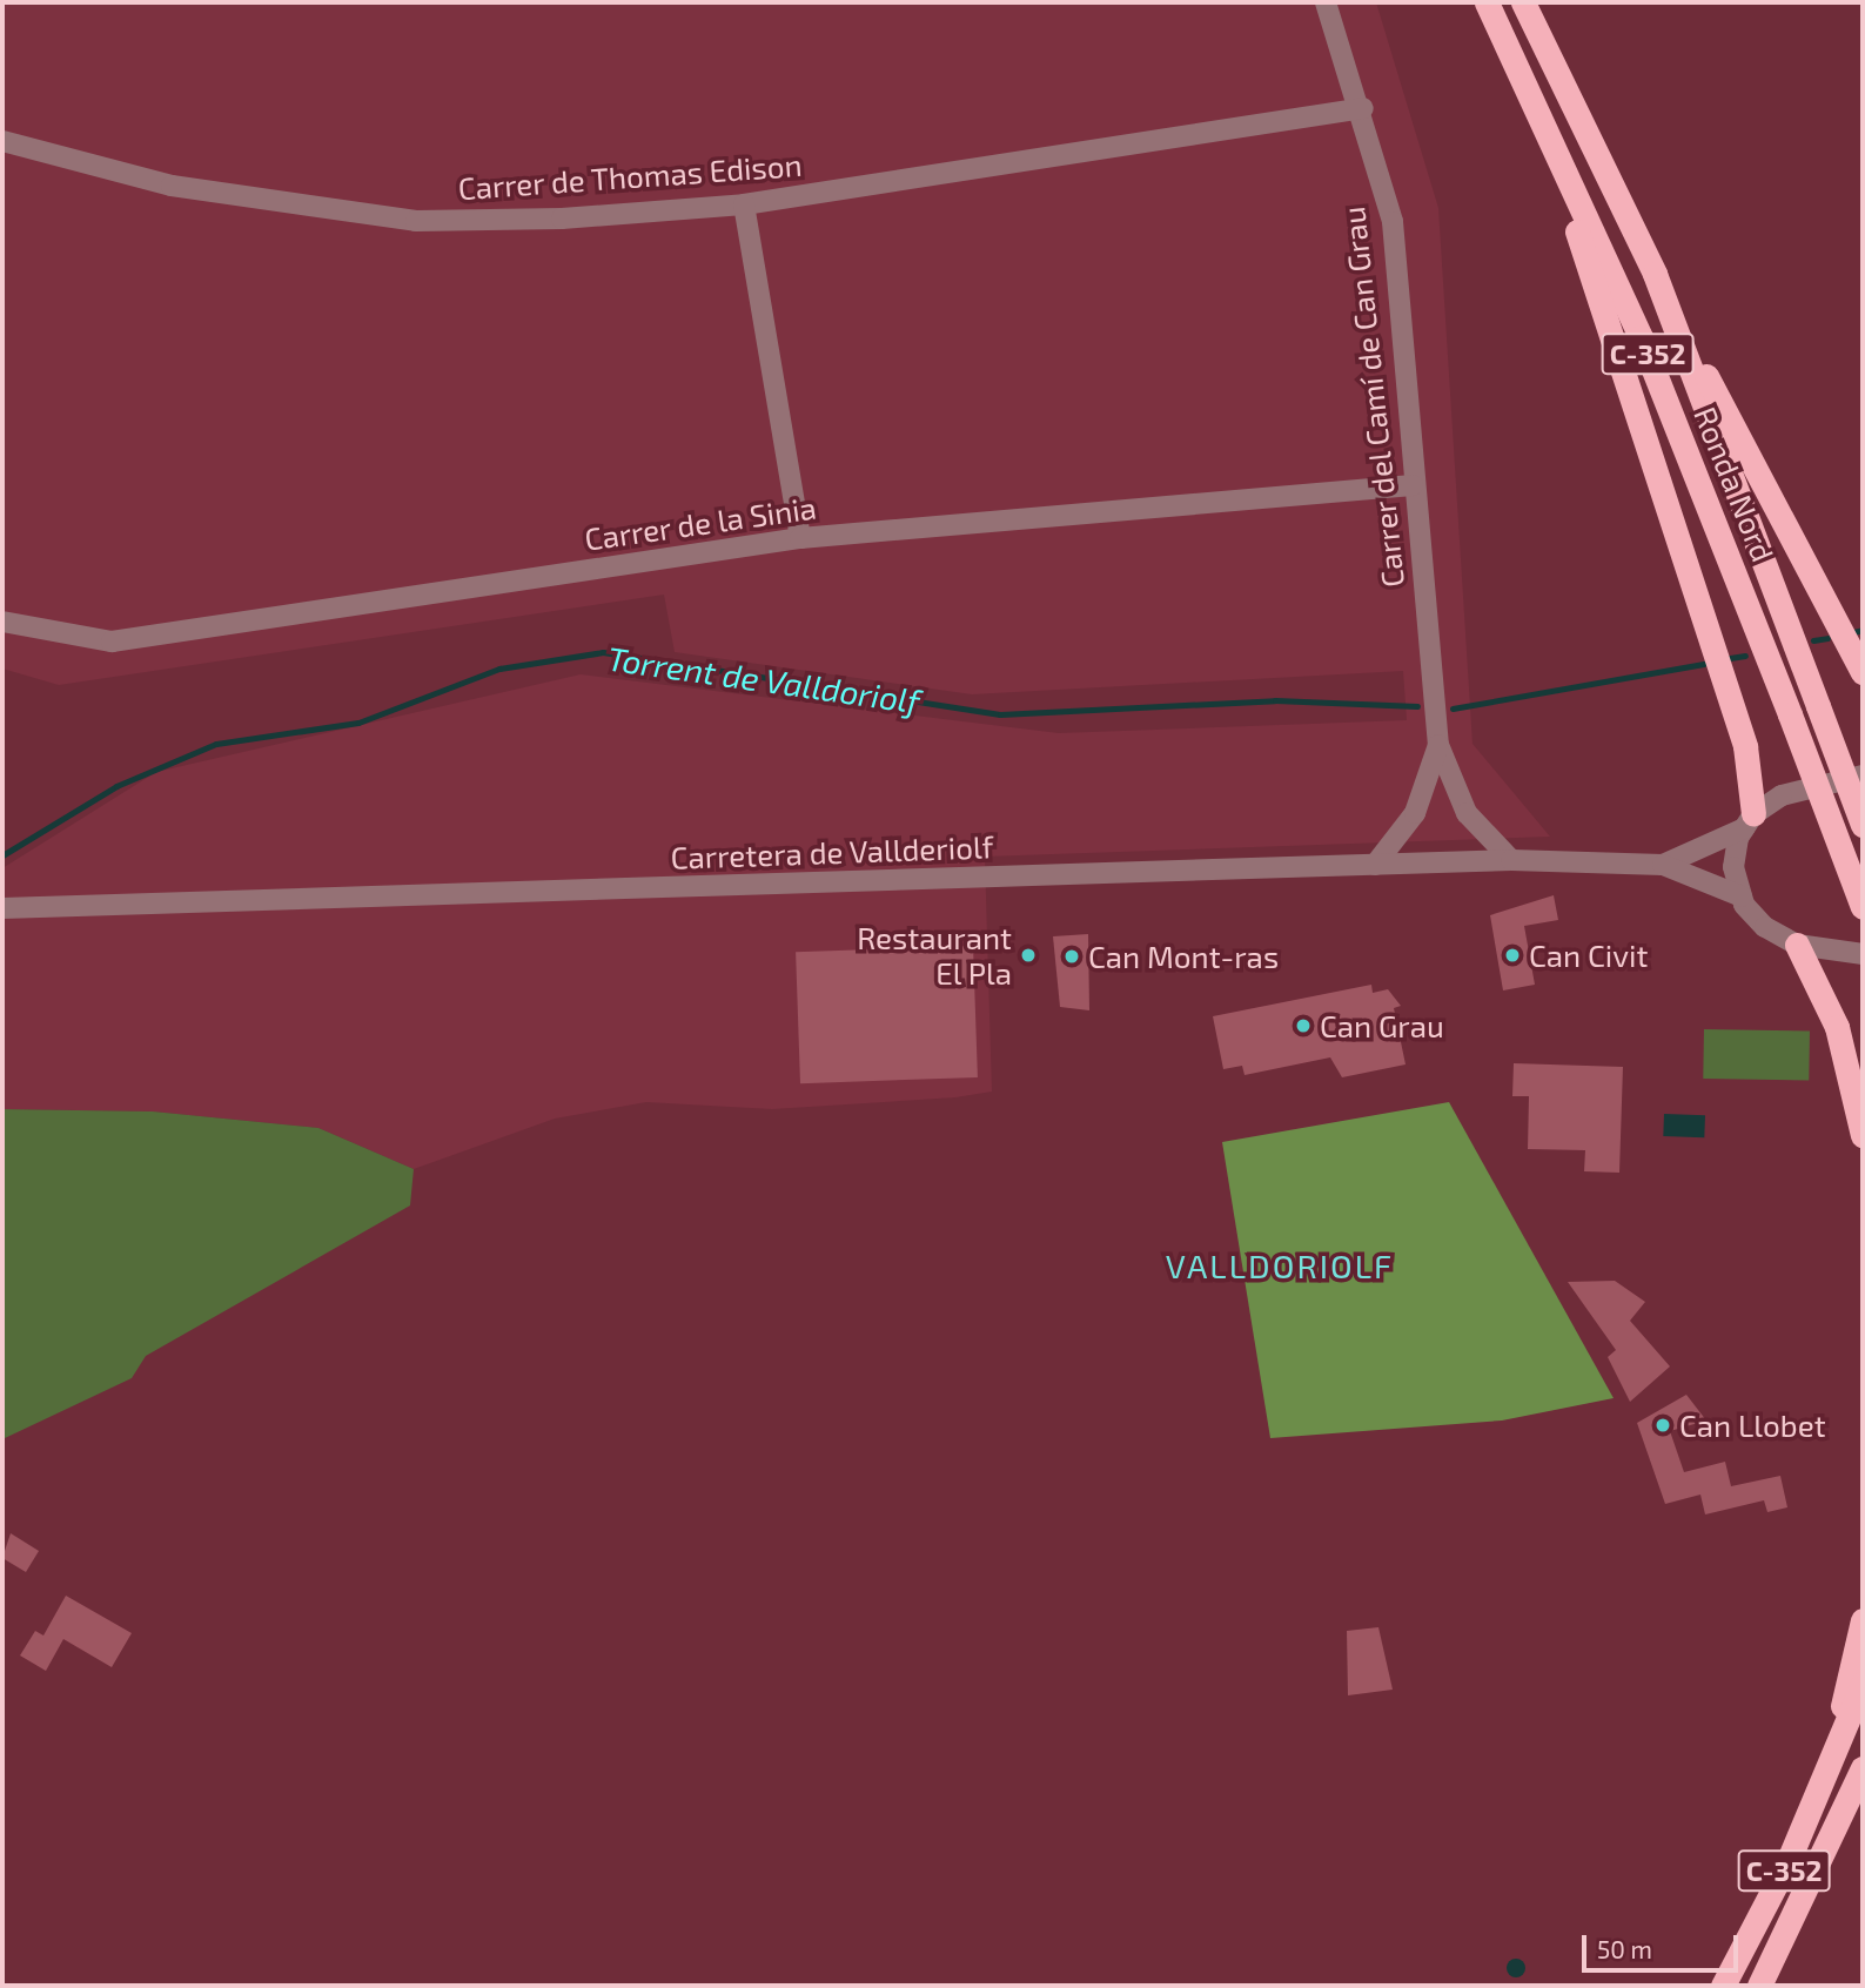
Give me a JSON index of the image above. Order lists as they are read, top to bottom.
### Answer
{
  "streets": {
    "highway": ["C-352", "Ronda Nord"],
    "street": [
      "Carrer de Thomas Edison",
      "Carrer del Camí de Can Grau",
      "Carrer de la Sinia",
      "Carretera de Vallderiolf"
    ]
  },
  "crossings": [
    ["Carrer de Thomas Edison", "Carrer del Camí de Can Grau"],
    ["Carrer del Camí de Can Grau", "Carrer de la Sinia"],
    ["Carrer del Camí de Can Grau", "Carretera de Vallderiolf"]
  ],
  "districts": ["VALLDORIOLF"],
  "water": ["Torrent de Valldoriolf"],
  "places": [
    "Restaurant El Pla",
    "Can Civit",
    "Can Mont-ras",
    "Can Grau",
    "Can Llobet"
  ],
  "scale_bar": "50 m"
}
